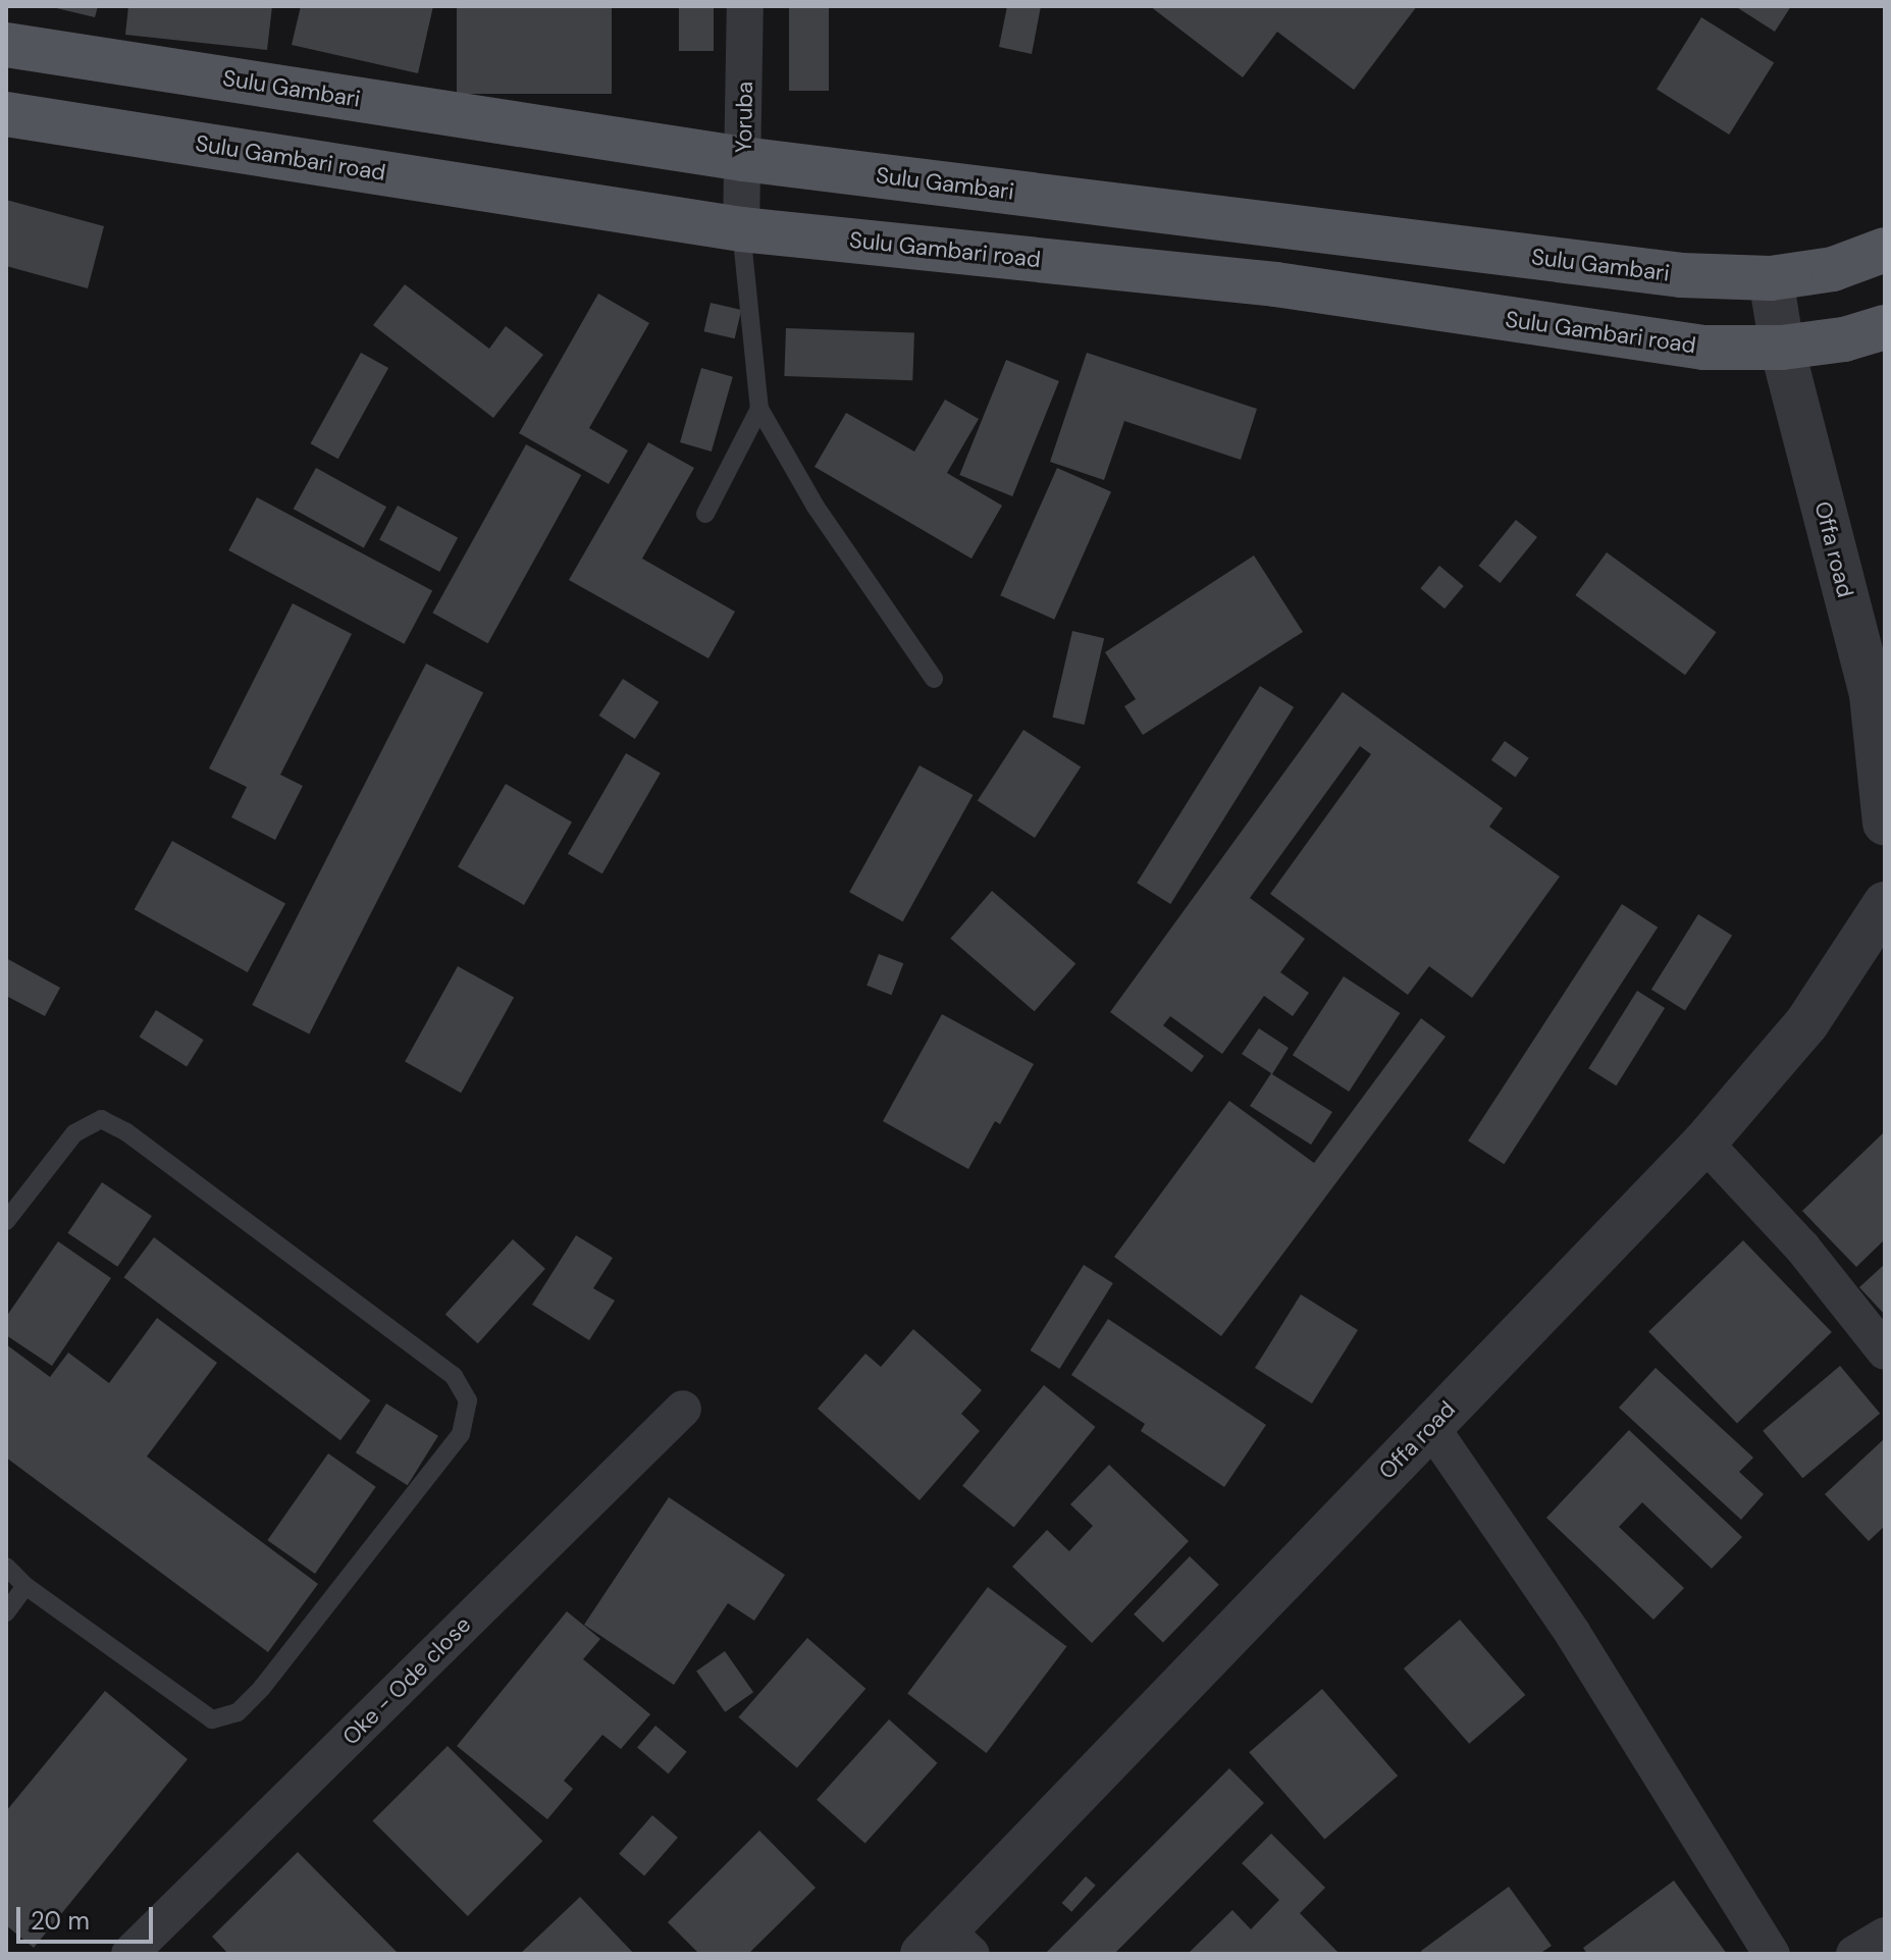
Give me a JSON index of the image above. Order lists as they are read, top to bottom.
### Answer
{
  "streets": {
    "main road": ["Sulu Gambari", "Sulu Gambari road"],
    "street": ["Yoruba", "Offa road", "Oke - Ode close"]
  },
  "crossings": [
    ["Sulu Gambari", "Yoruba"],
    ["Sulu Gambari", "Offa road"],
    ["Yoruba", "Sulu Gambari road"],
    ["Sulu Gambari road", "Offa road"]
  ],
  "scale_bar": "20 m"
}
